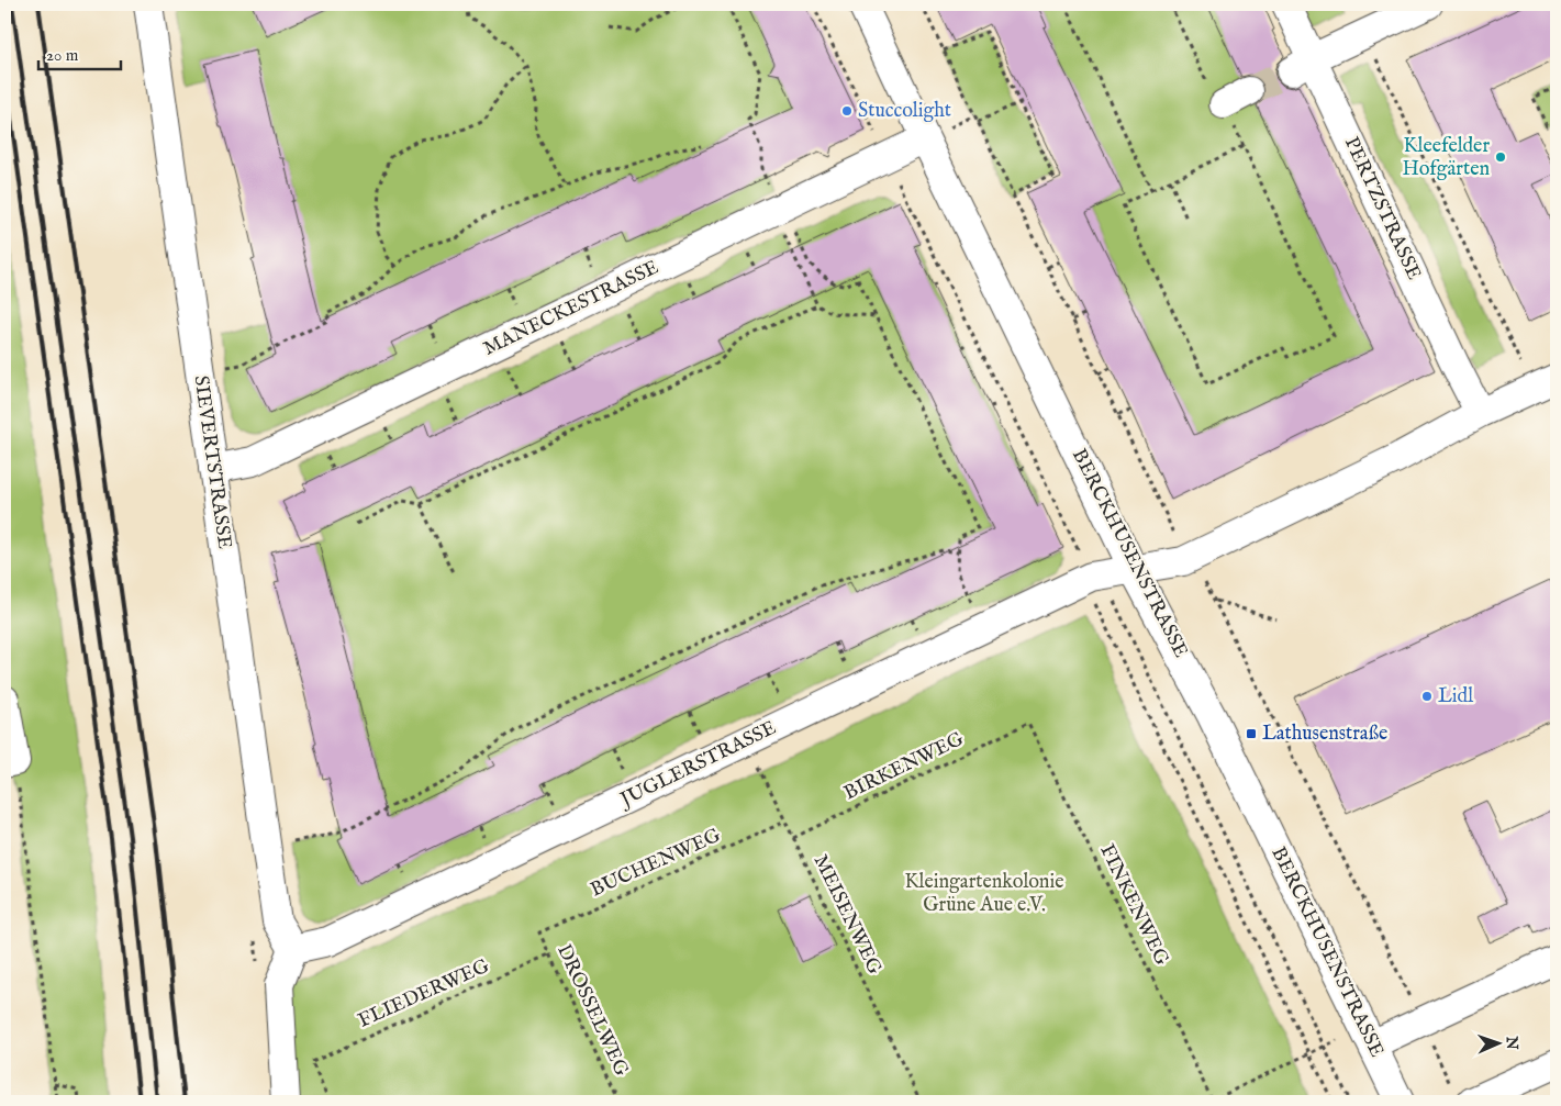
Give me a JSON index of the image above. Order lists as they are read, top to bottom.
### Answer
{
  "streets": {
    "street": [
      "PERTZSTRASSE",
      "MANECKESTRASSE",
      "SIEVERTSTRASSE",
      "BERCKHUSENSTRASSE",
      "JUGLERSTRASSE"
    ],
    "path": [
      "BIRKENWEG",
      "BUCHENWEG",
      "FINKENWEG",
      "MEISENWEG",
      "FLIEDERWEG",
      "DROSSELWEG"
    ]
  },
  "crossings": [
    ["MANECKESTRASSE", "SIEVERTSTRASSE"],
    ["MANECKESTRASSE", "BERCKHUSENSTRASSE"],
    ["SIEVERTSTRASSE", "JUGLERSTRASSE"],
    ["BERCKHUSENSTRASSE", "JUGLERSTRASSE"],
    ["JUGLERSTRASSE", "MEISENWEG"],
    ["BIRKENWEG", "FINKENWEG"],
    ["BIRKENWEG", "MEISENWEG"],
    ["BUCHENWEG", "MEISENWEG"],
    ["BUCHENWEG", "DROSSELWEG"],
    ["FLIEDERWEG", "DROSSELWEG"]
  ],
  "parks": ["Kleingartenkolonie Grüne Aue e.V."],
  "places": {
    "other": ["Stuccolight", "Kleefelder Hofgärten", "Lidl"],
    "transit": ["Lathusenstraße"]
  },
  "scale_bar": "20 m",
  "north": "right"
}
